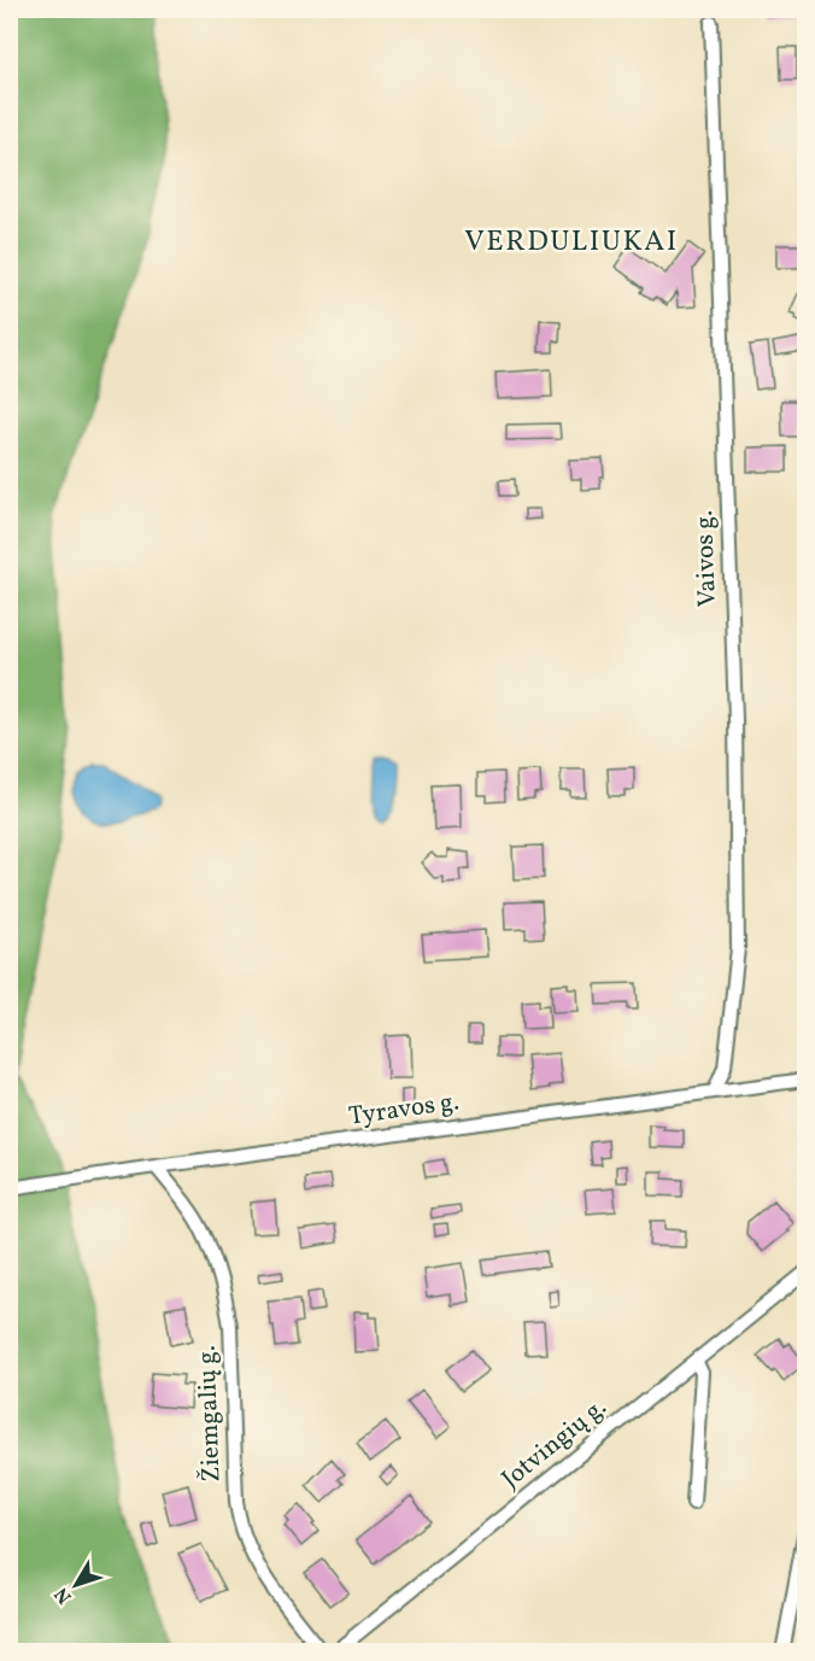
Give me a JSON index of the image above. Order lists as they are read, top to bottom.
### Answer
{
  "streets": {
    "street": [
      "Vaivos g.",
      "Tyravos g.",
      "Žiemgalių g.",
      "Jotvingių g."
    ]
  },
  "crossings": [
    ["Vaivos g.", "Tyravos g."],
    ["Tyravos g.", "Žiemgalių g."]
  ],
  "districts": ["VERDULIUKAI"],
  "north": "bottom left"
}
